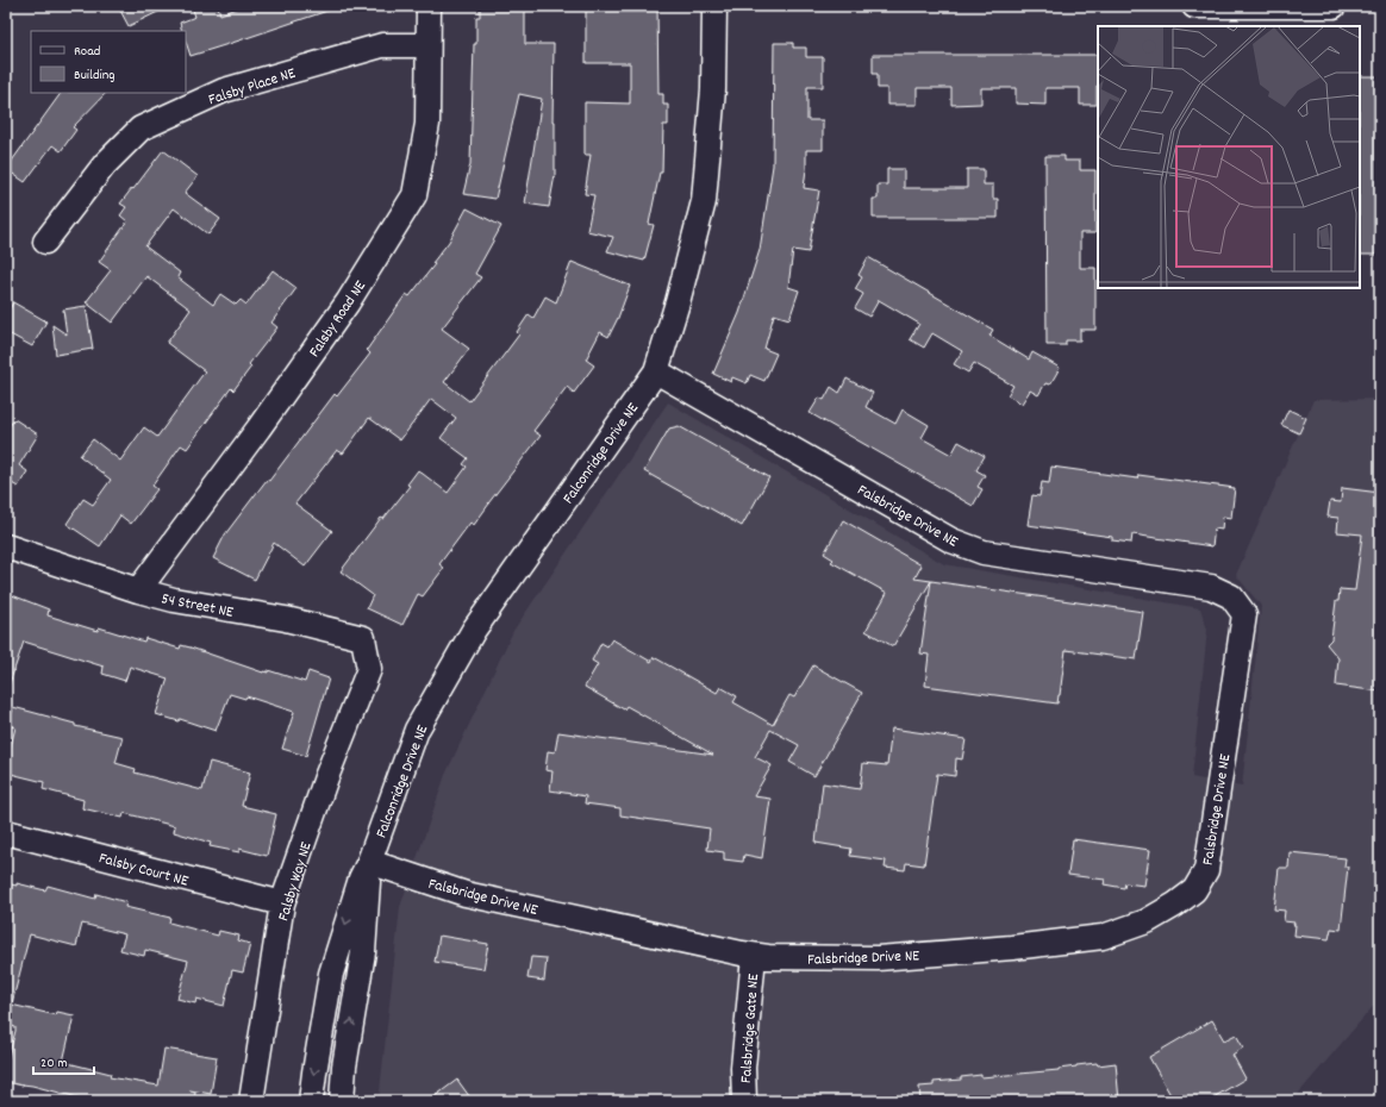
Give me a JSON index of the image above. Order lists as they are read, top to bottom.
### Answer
{
  "streets": {
    "street": [
      "Falsby Place NE",
      "Falsby Road NE",
      "Falconridge Drive NE",
      "Falsbridge Drive NE",
      "54 Street NE",
      "Falsby Court NE",
      "Falsby Way NE",
      "Falsbridge Gate NE"
    ]
  },
  "crossings": [
    ["Falsby Place NE", "Falsby Road NE"],
    ["Falsby Road NE", "54 Street NE"],
    ["Falconridge Drive NE", "Falsbridge Drive NE"],
    ["Falsbridge Drive NE", "Falsbridge Gate NE"],
    ["54 Street NE", "Falsby Way NE"],
    ["Falsby Court NE", "Falsby Way NE"]
  ],
  "legend": ["Road", "Building"],
  "scale_bar": "20 m"
}
